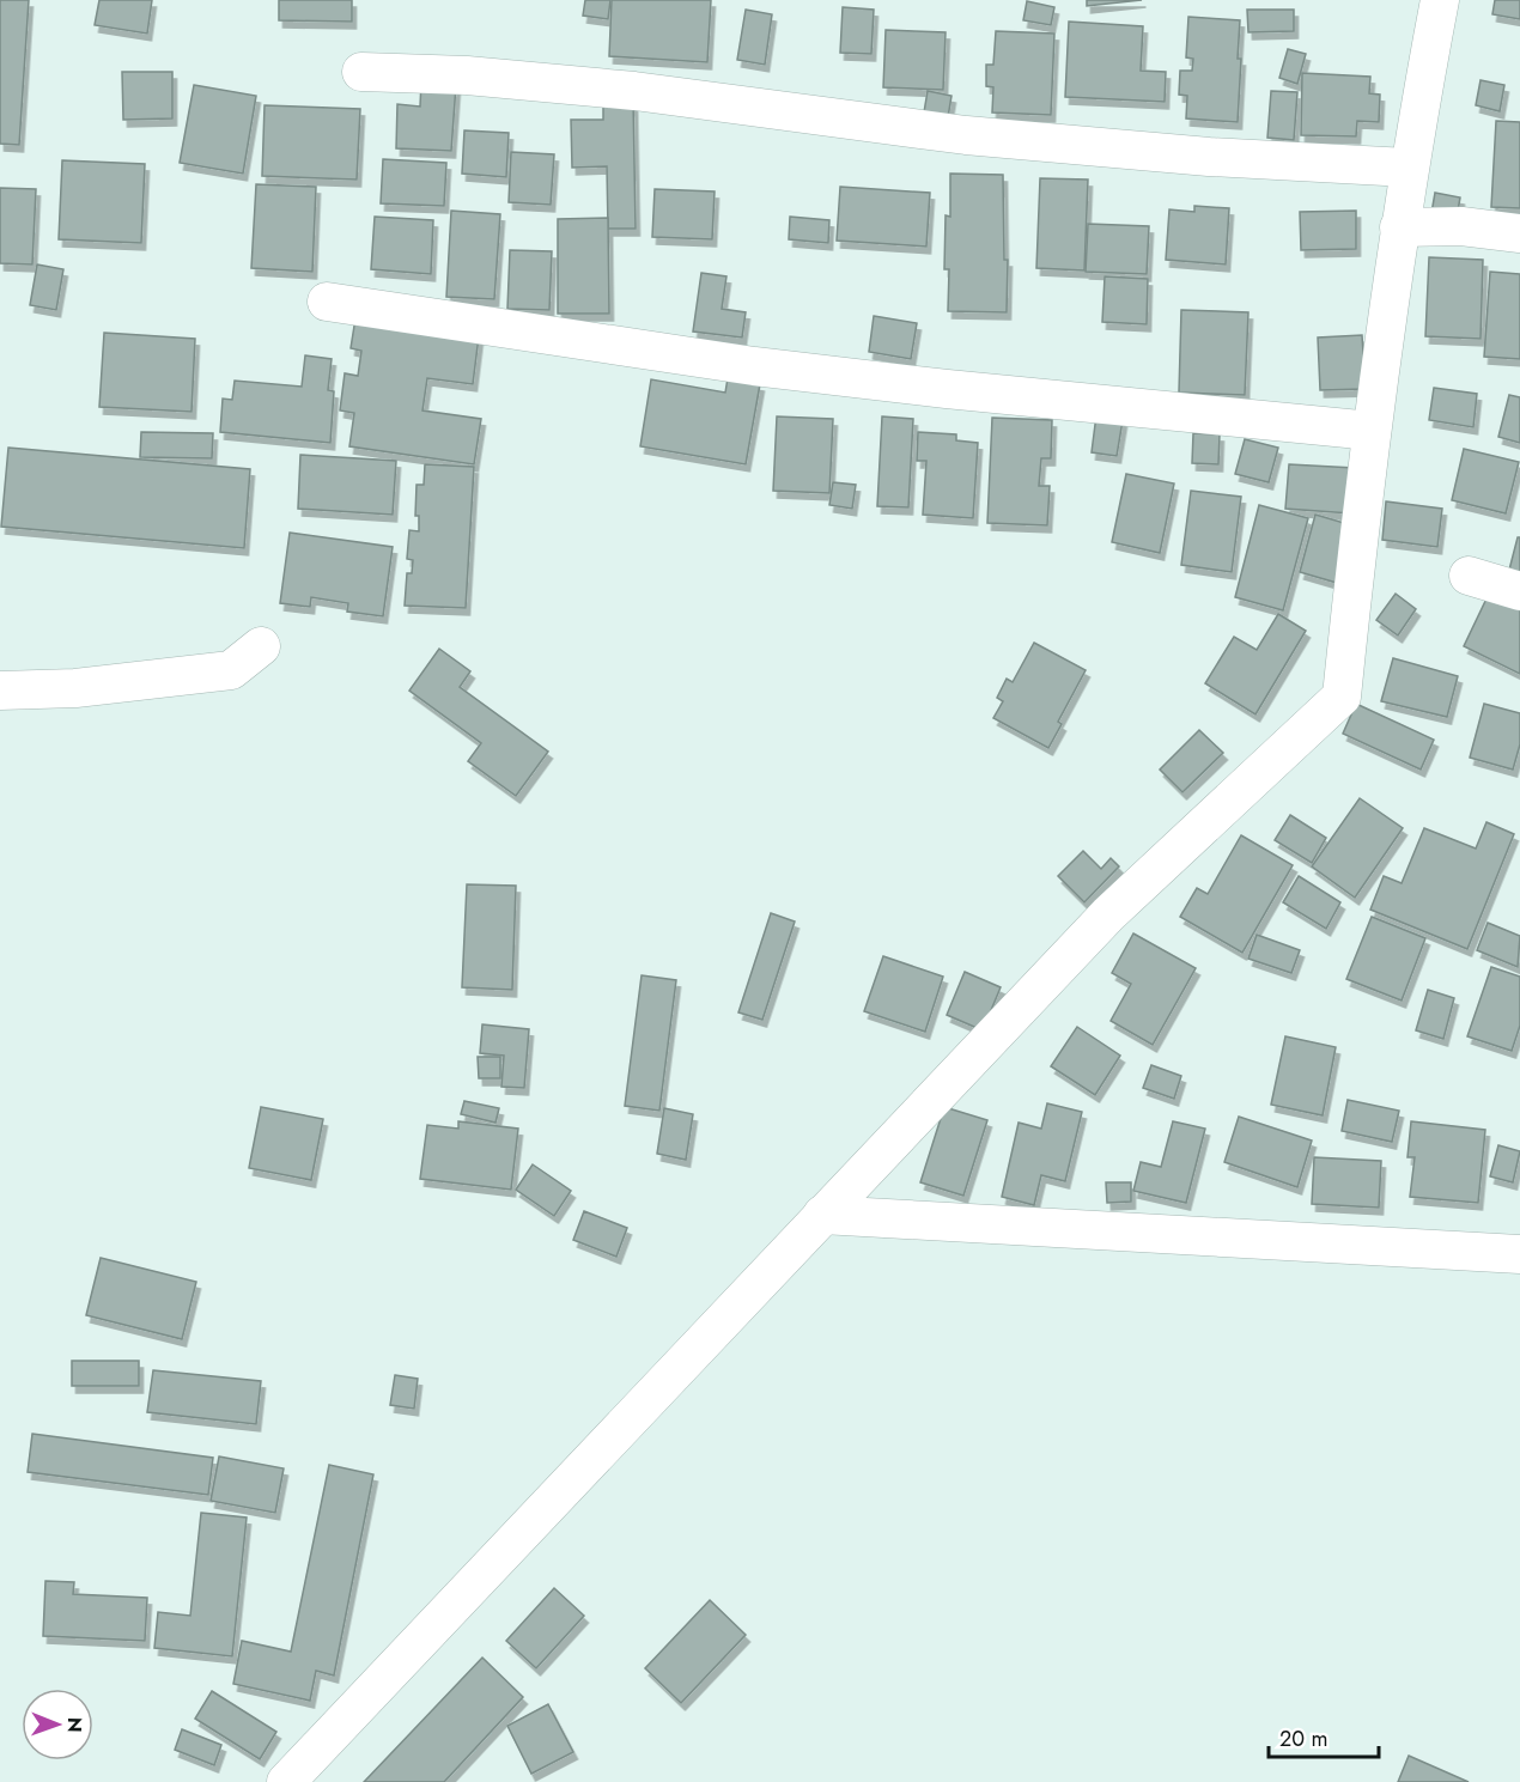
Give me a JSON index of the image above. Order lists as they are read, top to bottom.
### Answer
{
  "scale_bar": "20 m",
  "north": "right"
}
